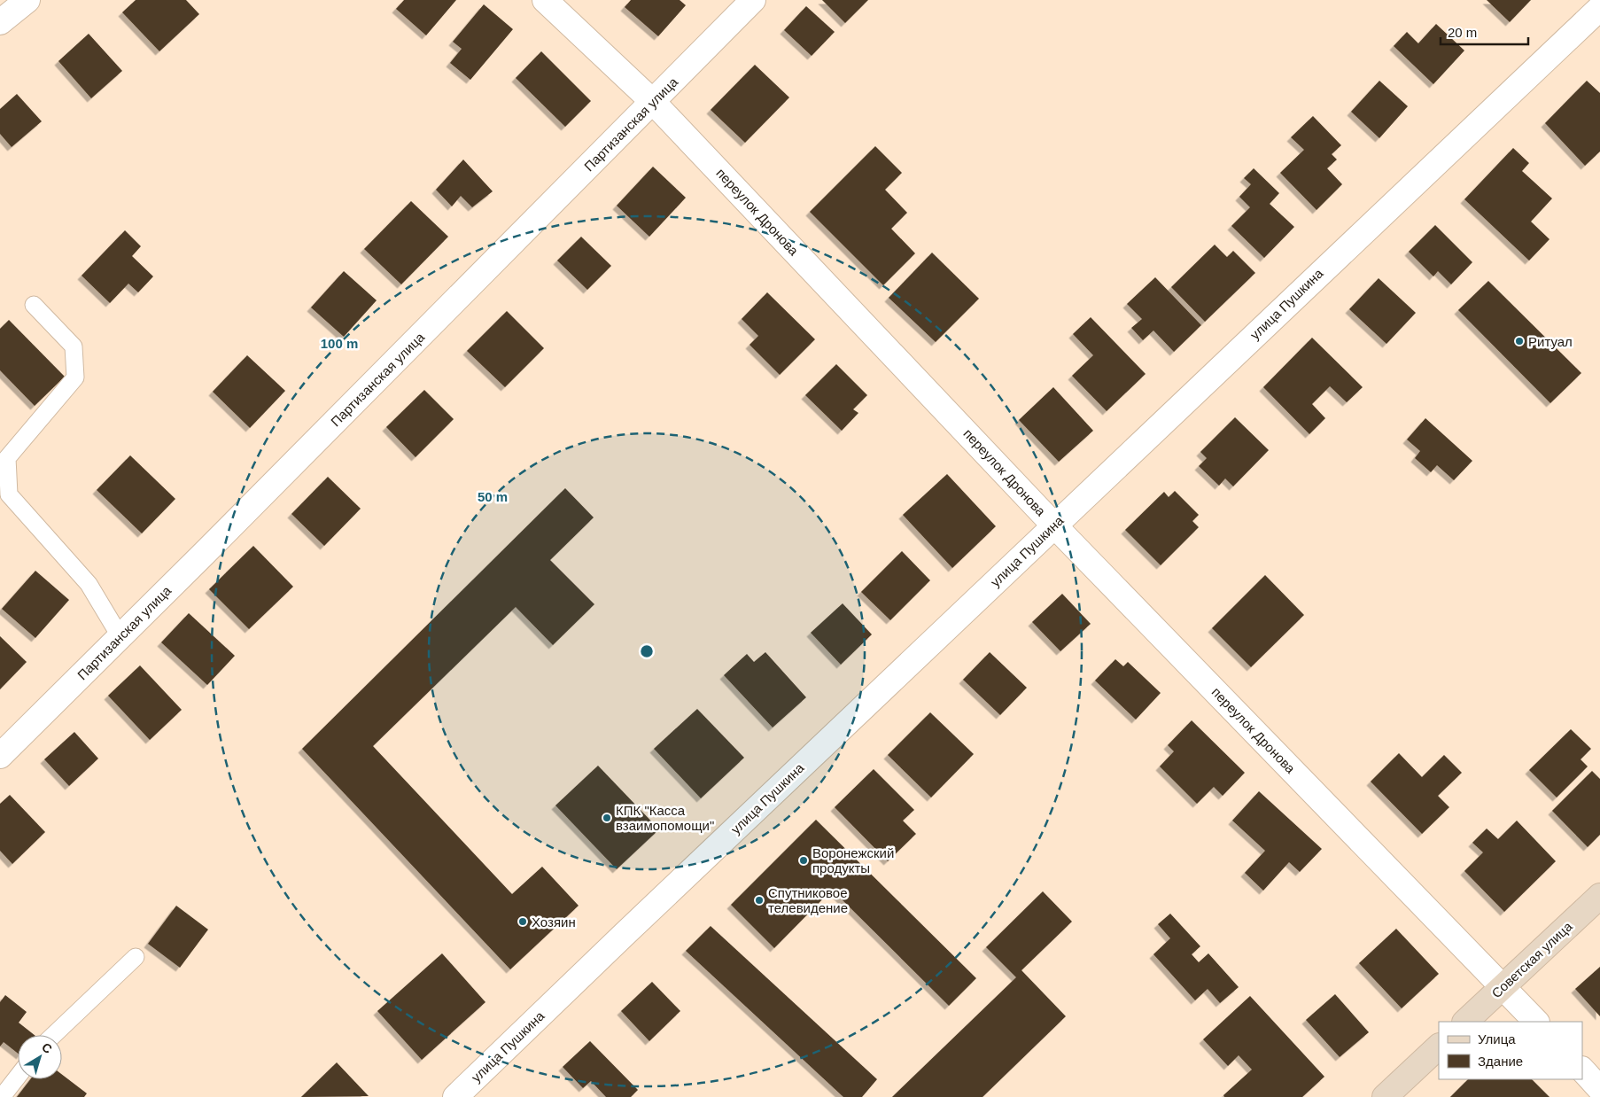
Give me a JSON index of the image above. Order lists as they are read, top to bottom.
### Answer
{
  "streets": {
    "main road": ["Советская улица"],
    "street": ["Партизанская улица", "переулок Дронова", "улица Пушкина"]
  },
  "crossings": [
    ["Партизанская улица", "переулок Дронова"],
    ["переулок Дронова", "улица Пушкина"],
    ["переулок Дронова", "Советская улица"]
  ],
  "places": [
    "Ритуал",
    "КПК \"Касса взаимопомощи\"",
    "Воронежский продукты",
    "Спутниковое телевидение",
    "Хозяин"
  ],
  "legend": ["Улица", "Здание"],
  "scale_bar": "20 m",
  "north": "top right",
  "rings": ["100 m", "50 m"]
}
